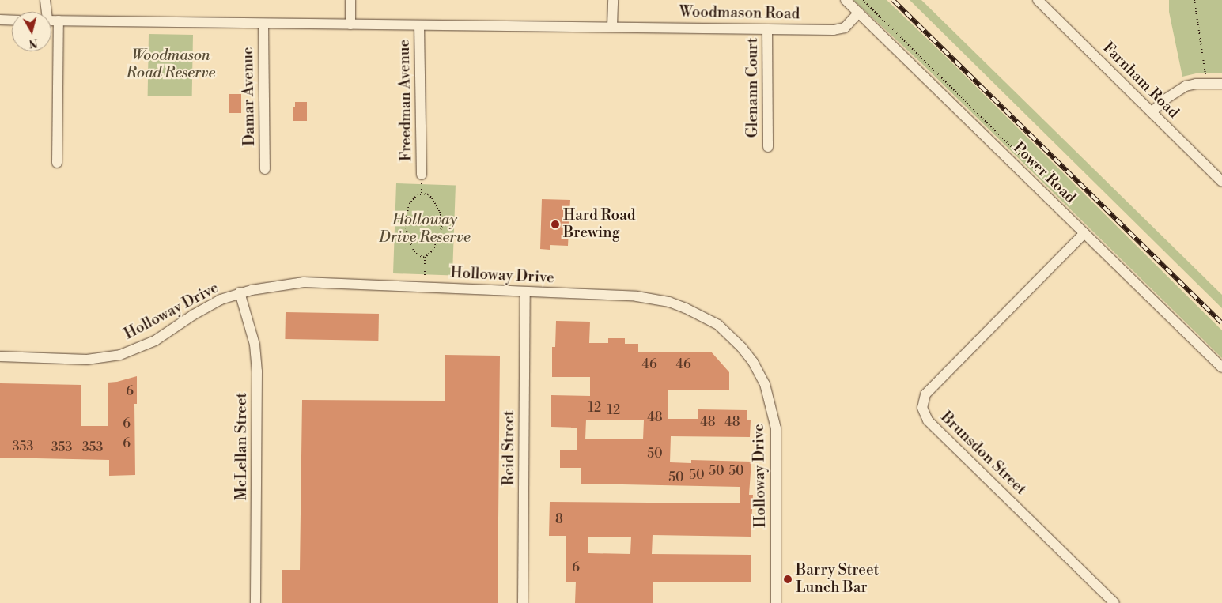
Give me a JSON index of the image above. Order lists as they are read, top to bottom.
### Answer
{
  "streets": {
    "street": [
      "Woodmason Road",
      "Farnham Road",
      "Glenann Court",
      "Damar Avenue",
      "Freedman Avenue",
      "Power Road",
      "Holloway Drive",
      "McLellan Street",
      "Reid Street",
      "Brunsdon Street"
    ]
  },
  "crossings": [
    ["Woodmason Road", "Glenann Court"],
    ["Woodmason Road", "Damar Avenue"],
    ["Woodmason Road", "Freedman Avenue"],
    ["Woodmason Road", "Power Road"],
    ["Power Road", "Brunsdon Street"],
    ["Holloway Drive", "McLellan Street"],
    ["Holloway Drive", "Reid Street"]
  ],
  "parks": ["Woodmason Road Reserve", "Holloway Drive Reserve"],
  "places": ["Hard Road Brewing", "Barry Street Lunch Bar"],
  "house_numbers": [
    "46",
    "46",
    "6",
    "12",
    "12",
    "48",
    "48",
    "48",
    "6",
    "6",
    "353",
    "353",
    "353",
    "50",
    "50",
    "50",
    "50",
    "50",
    "8",
    "6"
  ],
  "north": "bottom"
}
